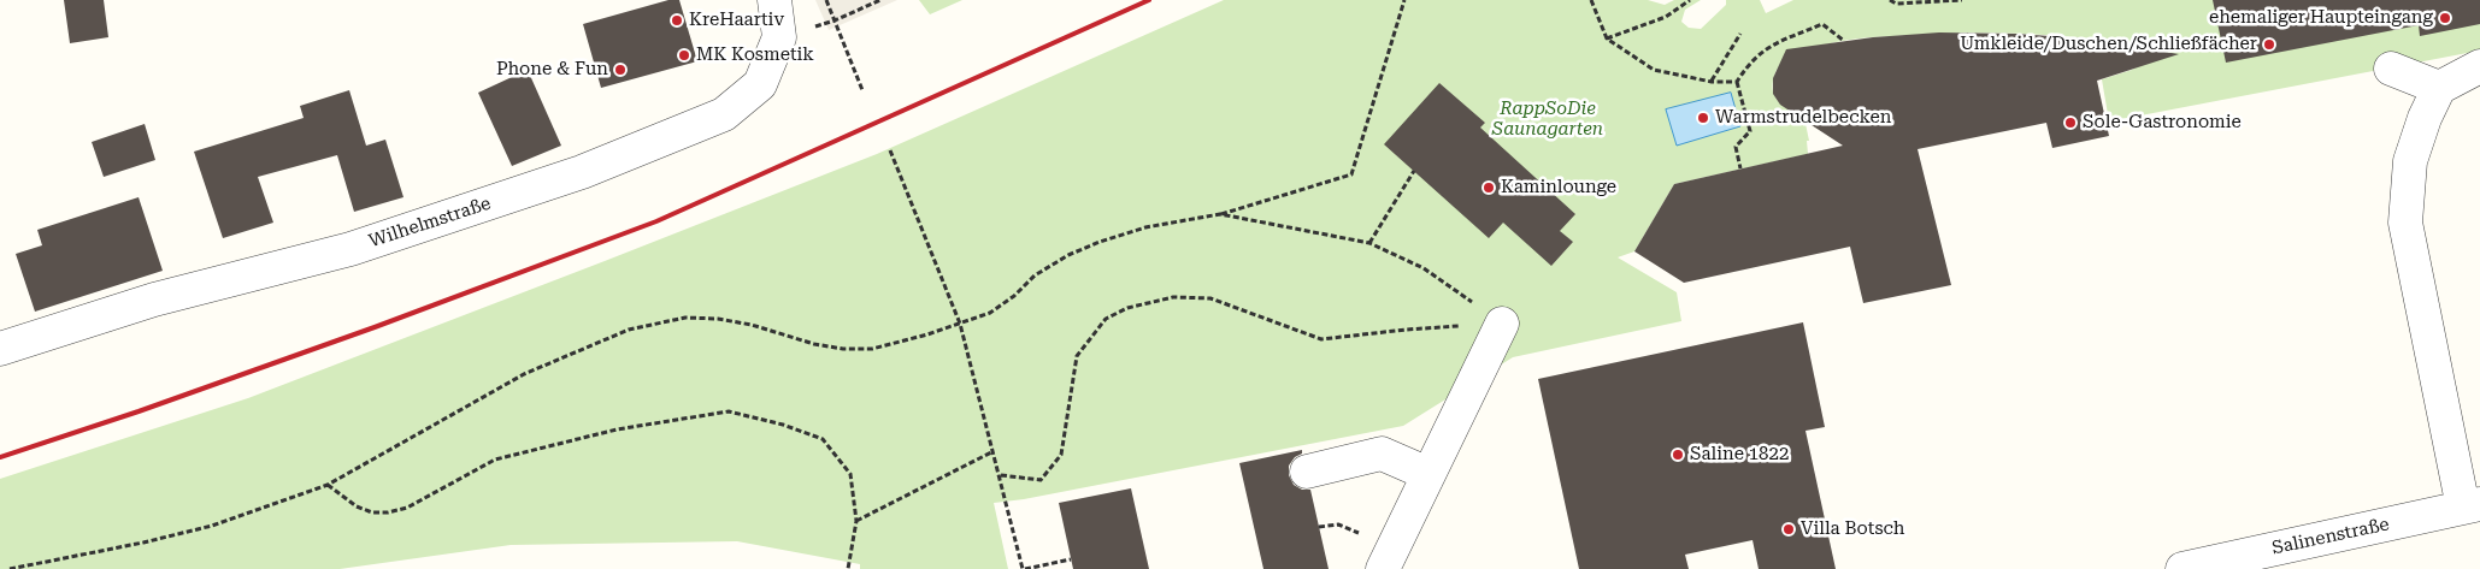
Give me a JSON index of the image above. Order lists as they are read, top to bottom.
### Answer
{
  "streets": {
    "street": ["Wilhelmstraße", "Salinenstraße"]
  },
  "parks": ["RappSoDie Saunagarten"],
  "places": [
    "ehemaliger Haupteingang",
    "KreHaartiv",
    "Umkleide/Duschen/Schließfächer",
    "MK Kosmetik",
    "Phone & Fun",
    "Warmstrudelbecken",
    "Sole-Gastronomie",
    "Kaminlounge",
    "Saline 1822",
    "Villa Botsch"
  ]
}
